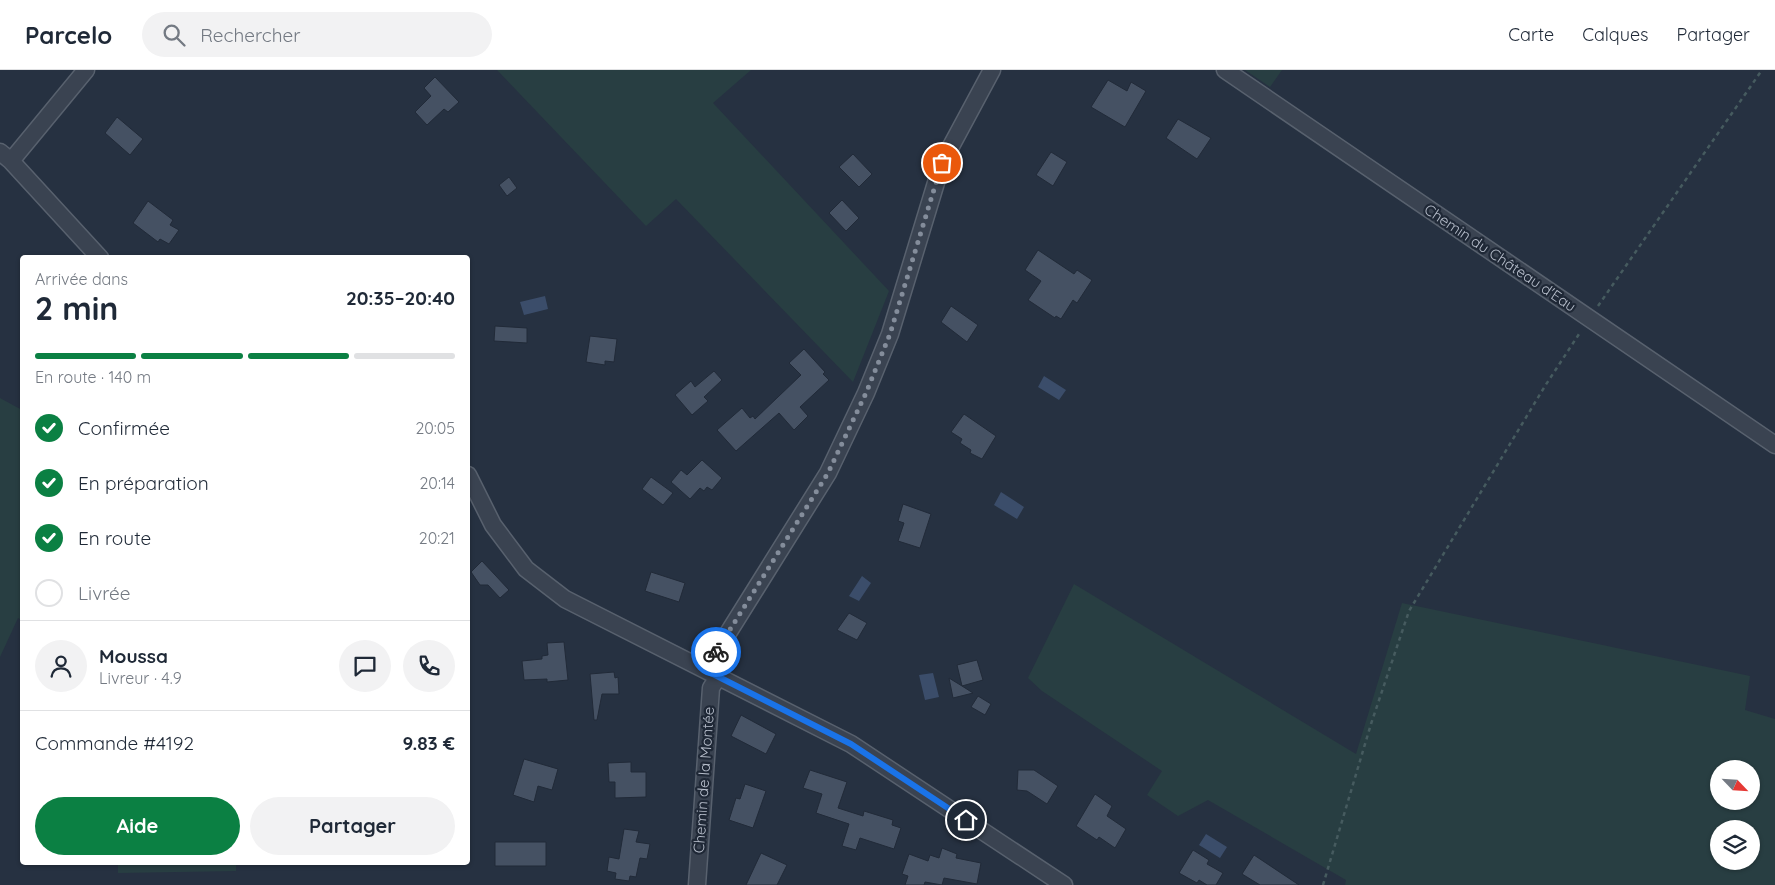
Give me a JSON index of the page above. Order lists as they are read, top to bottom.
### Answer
{
  "streets": {
    "street": ["Chemin du Château d'Eau", "Chemin de la Montée"]
  },
  "north": "bottom right",
  "page": {
    "header": "Parcelo",
    "search": "Rechercher",
    "nav": ["Carte", "Calques", "Partager"],
    "heading": ["2 min", "Arrivée dans", "20:35–20:40"],
    "panel": [
      "Moussa",
      "Livreur · 4.9",
      "Commande #4192",
      "9.83 €"
    ],
    "bar": "En route · 140 m",
    "list": [
      ["Confirmée", "20:05"],
      ["En préparation", "20:14"],
      ["En route", "20:21"],
      "Livrée"
    ],
    "buttons": ["Aide", "Partager"]
  }
}
